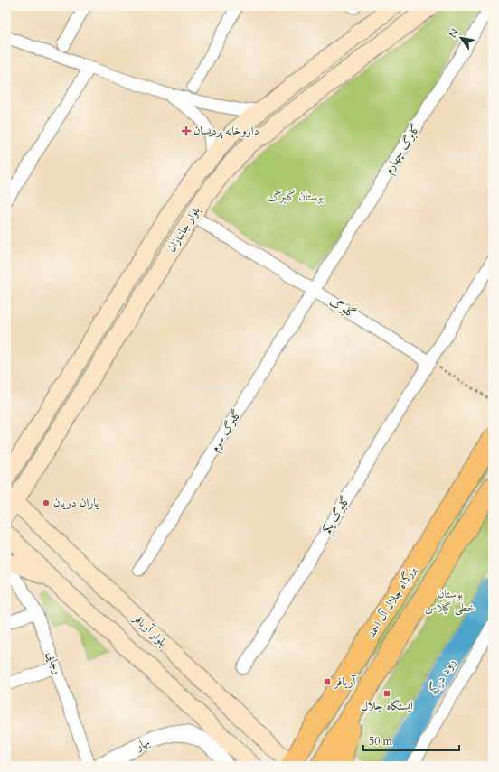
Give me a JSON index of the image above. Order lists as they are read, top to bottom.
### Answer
{
  "streets": {
    "highway": ["بزرگراه جلال آل احمد"],
    "main road": ["بلوار جانبازان", "بلوار آریافر"],
    "street": [
      "گلبرگ چهارم",
      "گلبرگ",
      "گلبرگ سوم",
      "گلبرگ یکم",
      "رجایی",
      "بهار"
    ]
  },
  "crossings": [
    ["گلبرگ چهارم", "گلبرگ"],
    ["گلبرگ چهارم", "گلبرگ سوم"],
    ["بلوار جانبازان", "گلبرگ"],
    ["بلوار جانبازان", "بلوار آریافر"],
    ["گلبرگ", "گلبرگ سوم"],
    ["گلبرگ", "گلبرگ یکم"],
    ["بزرگراه جلال آل احمد", "بلوار آریافر"]
  ],
  "water": ["رود درکه"],
  "parks": ["بوستان گلبرگ", "بوستان خطی گیلاس"],
  "places": {
    "health": ["داروخانه پردیسان"],
    "other": ["یاران دریان"],
    "transit": ["آریافر", "ایستگاه جلال"]
  },
  "scale_bar": "50 m",
  "north": "top left"
}
